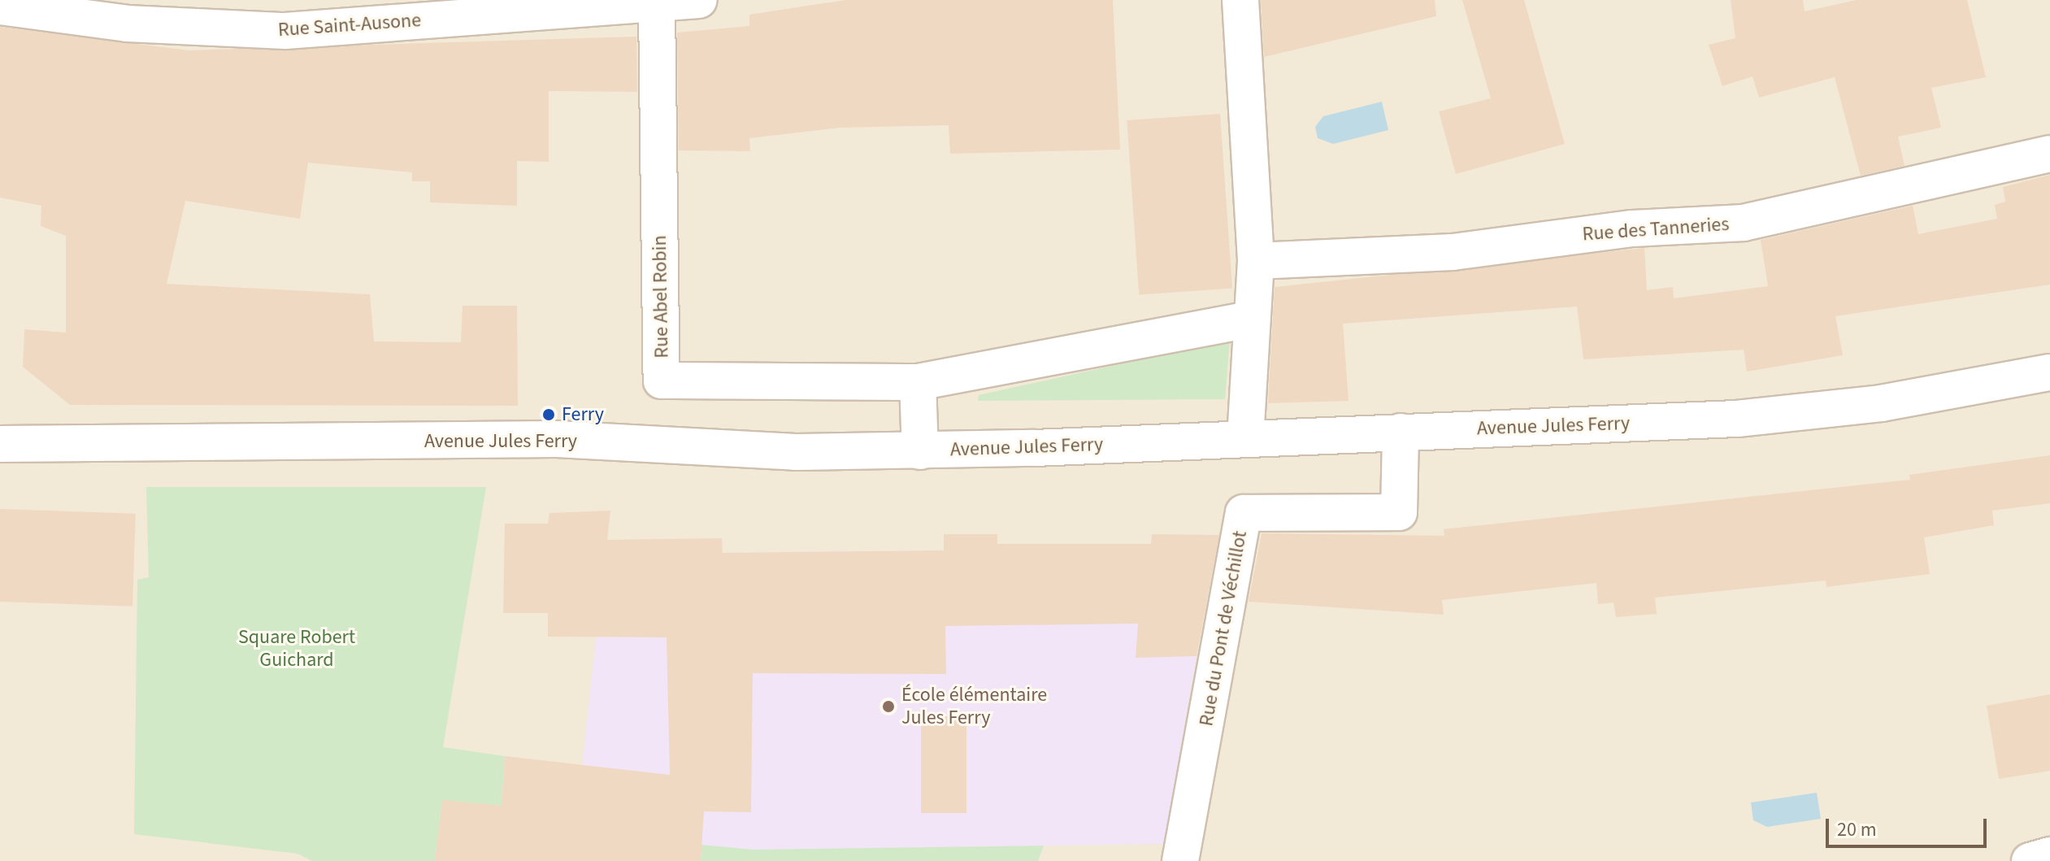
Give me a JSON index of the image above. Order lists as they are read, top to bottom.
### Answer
{
  "streets": {
    "street": [
      "Rue Saint-Ausone",
      "Rue des Tanneries",
      "Rue Abel Robin",
      "Avenue Jules Ferry",
      "Rue du Pont de Véchillot"
    ]
  },
  "crossings": [
    ["Rue Saint-Ausone", "Rue Abel Robin"],
    ["Avenue Jules Ferry", "Rue du Pont de Véchillot"]
  ],
  "parks": ["Square Robert Guichard"],
  "places": ["Ferry", "École élémentaire Jules Ferry"],
  "scale_bar": "20 m"
}
